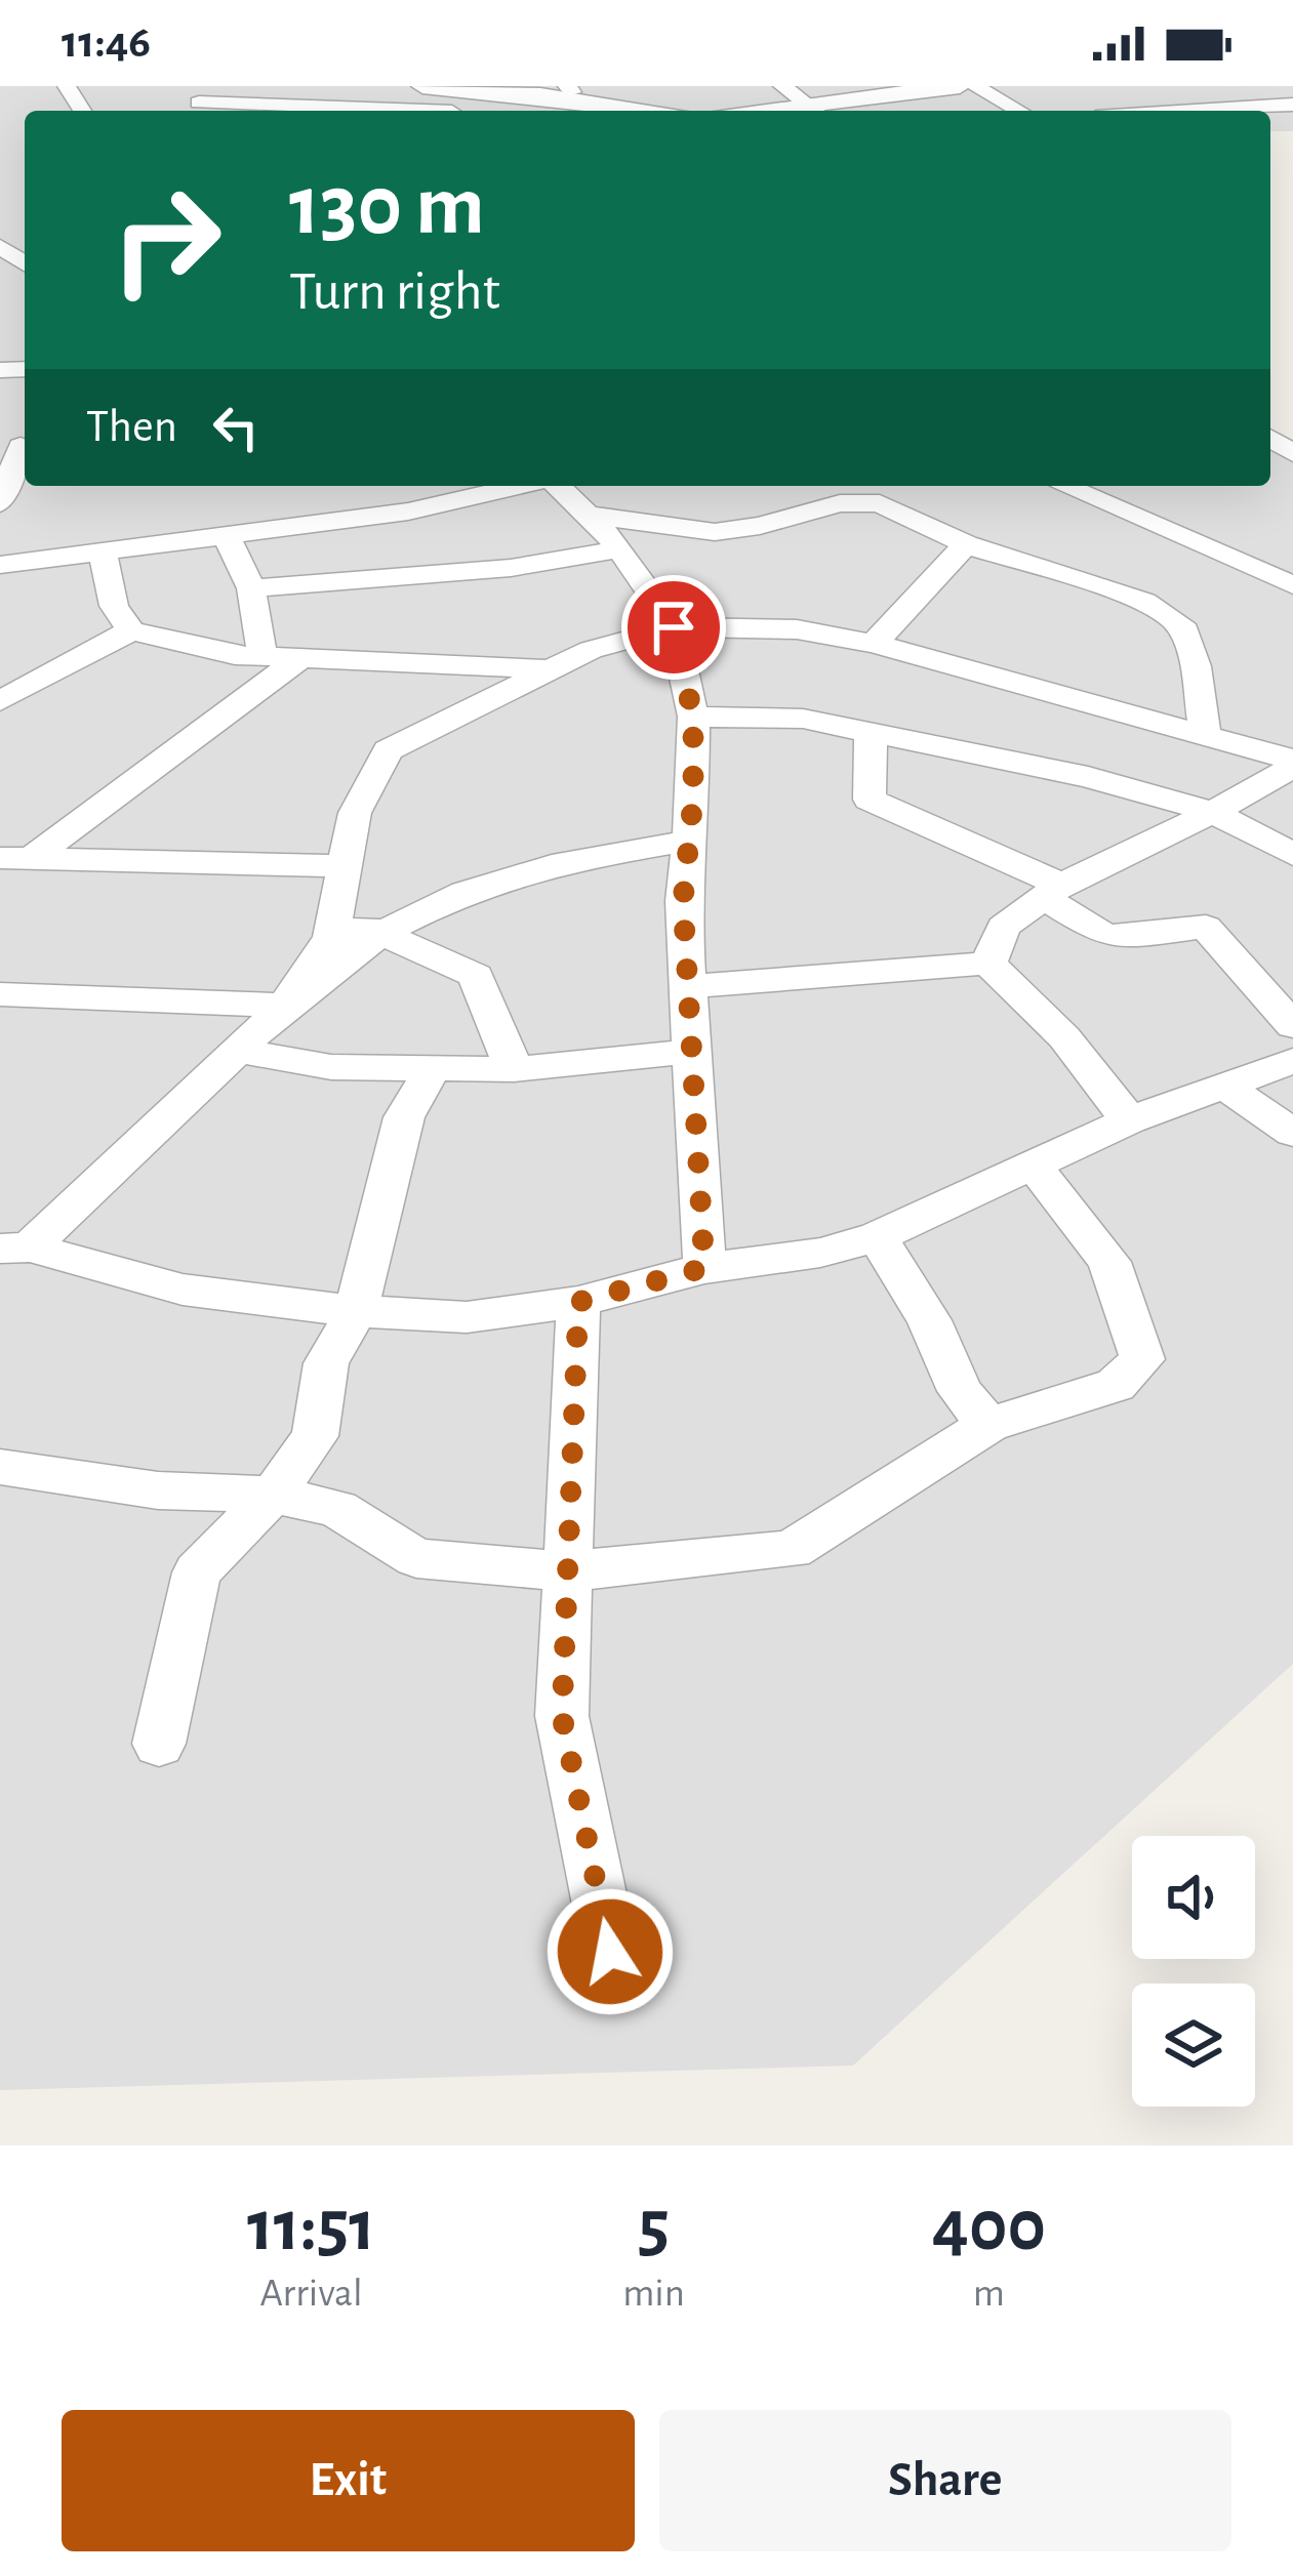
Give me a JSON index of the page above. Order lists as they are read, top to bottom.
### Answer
{
  "page": {
    "status": "11:46",
    "turn": ["130 m", "Turn right"],
    "then": "Then",
    "eta": [
      "11:51",
      "Arrival",
      "5",
      "min",
      "400",
      "m"
    ],
    "buttons": ["Exit", "Share"]
  }
}
